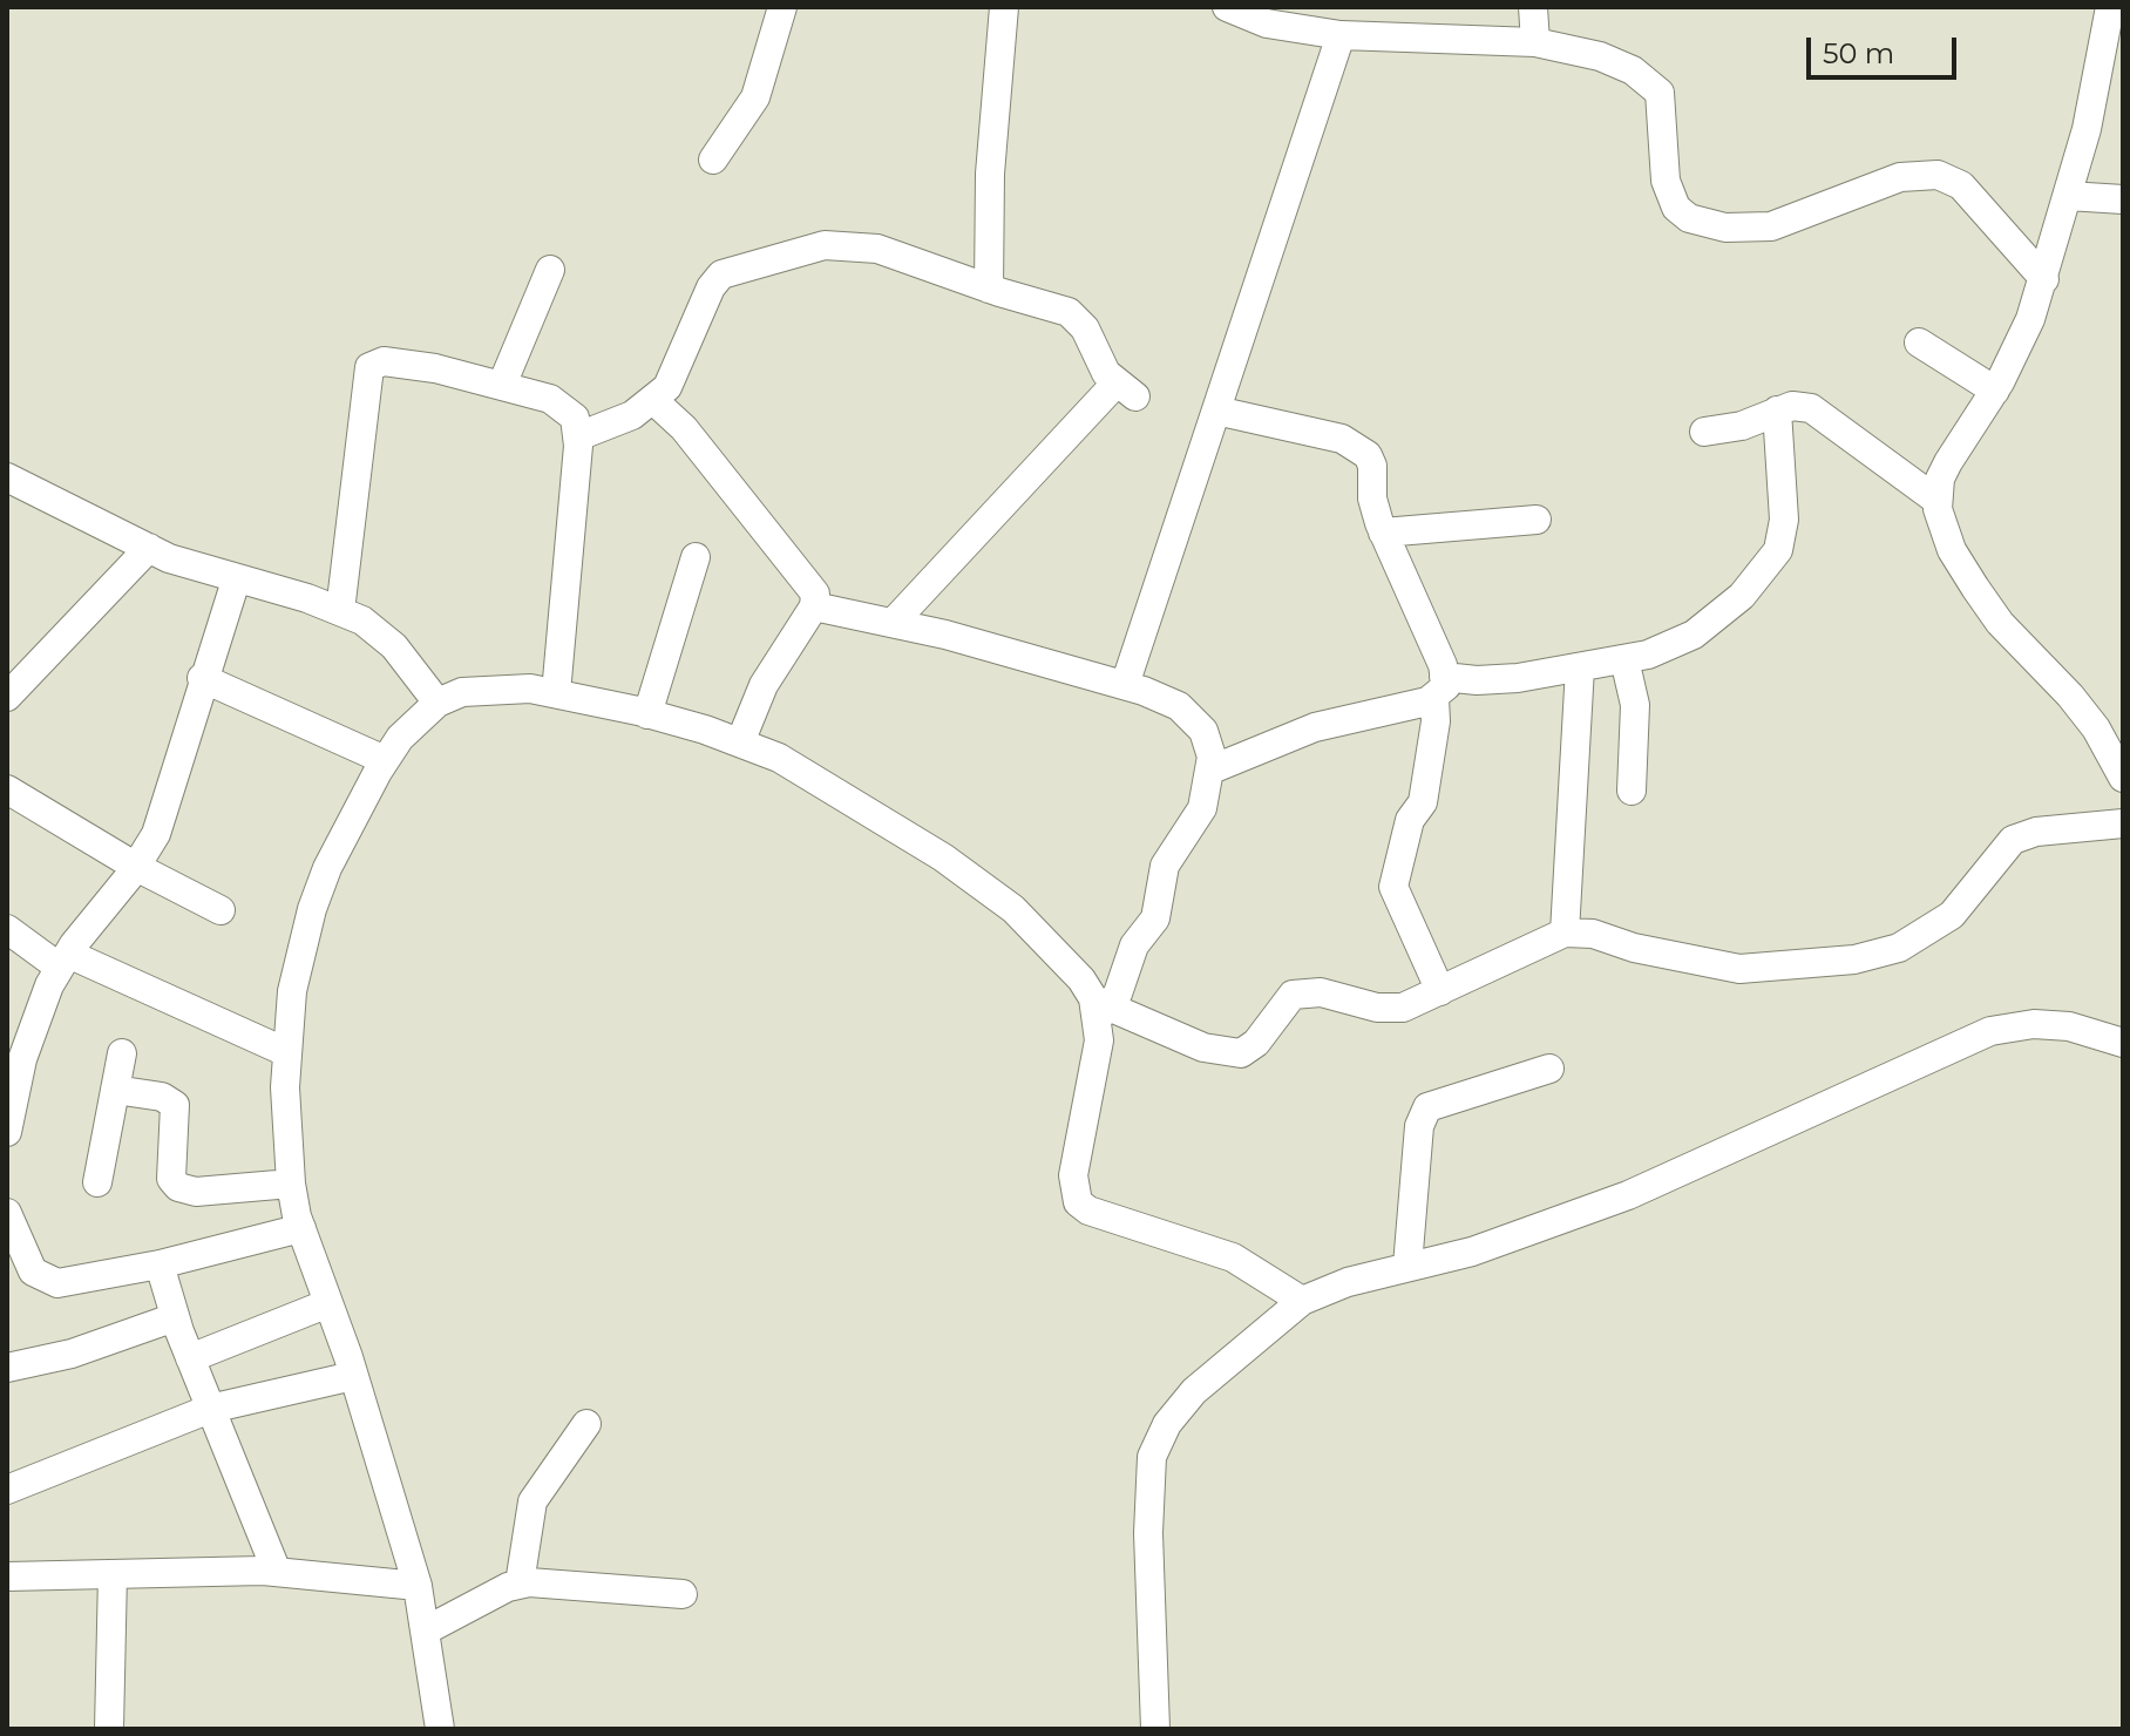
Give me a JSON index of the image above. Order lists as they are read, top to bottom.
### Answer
{
  "scale_bar": "50 m"
}
